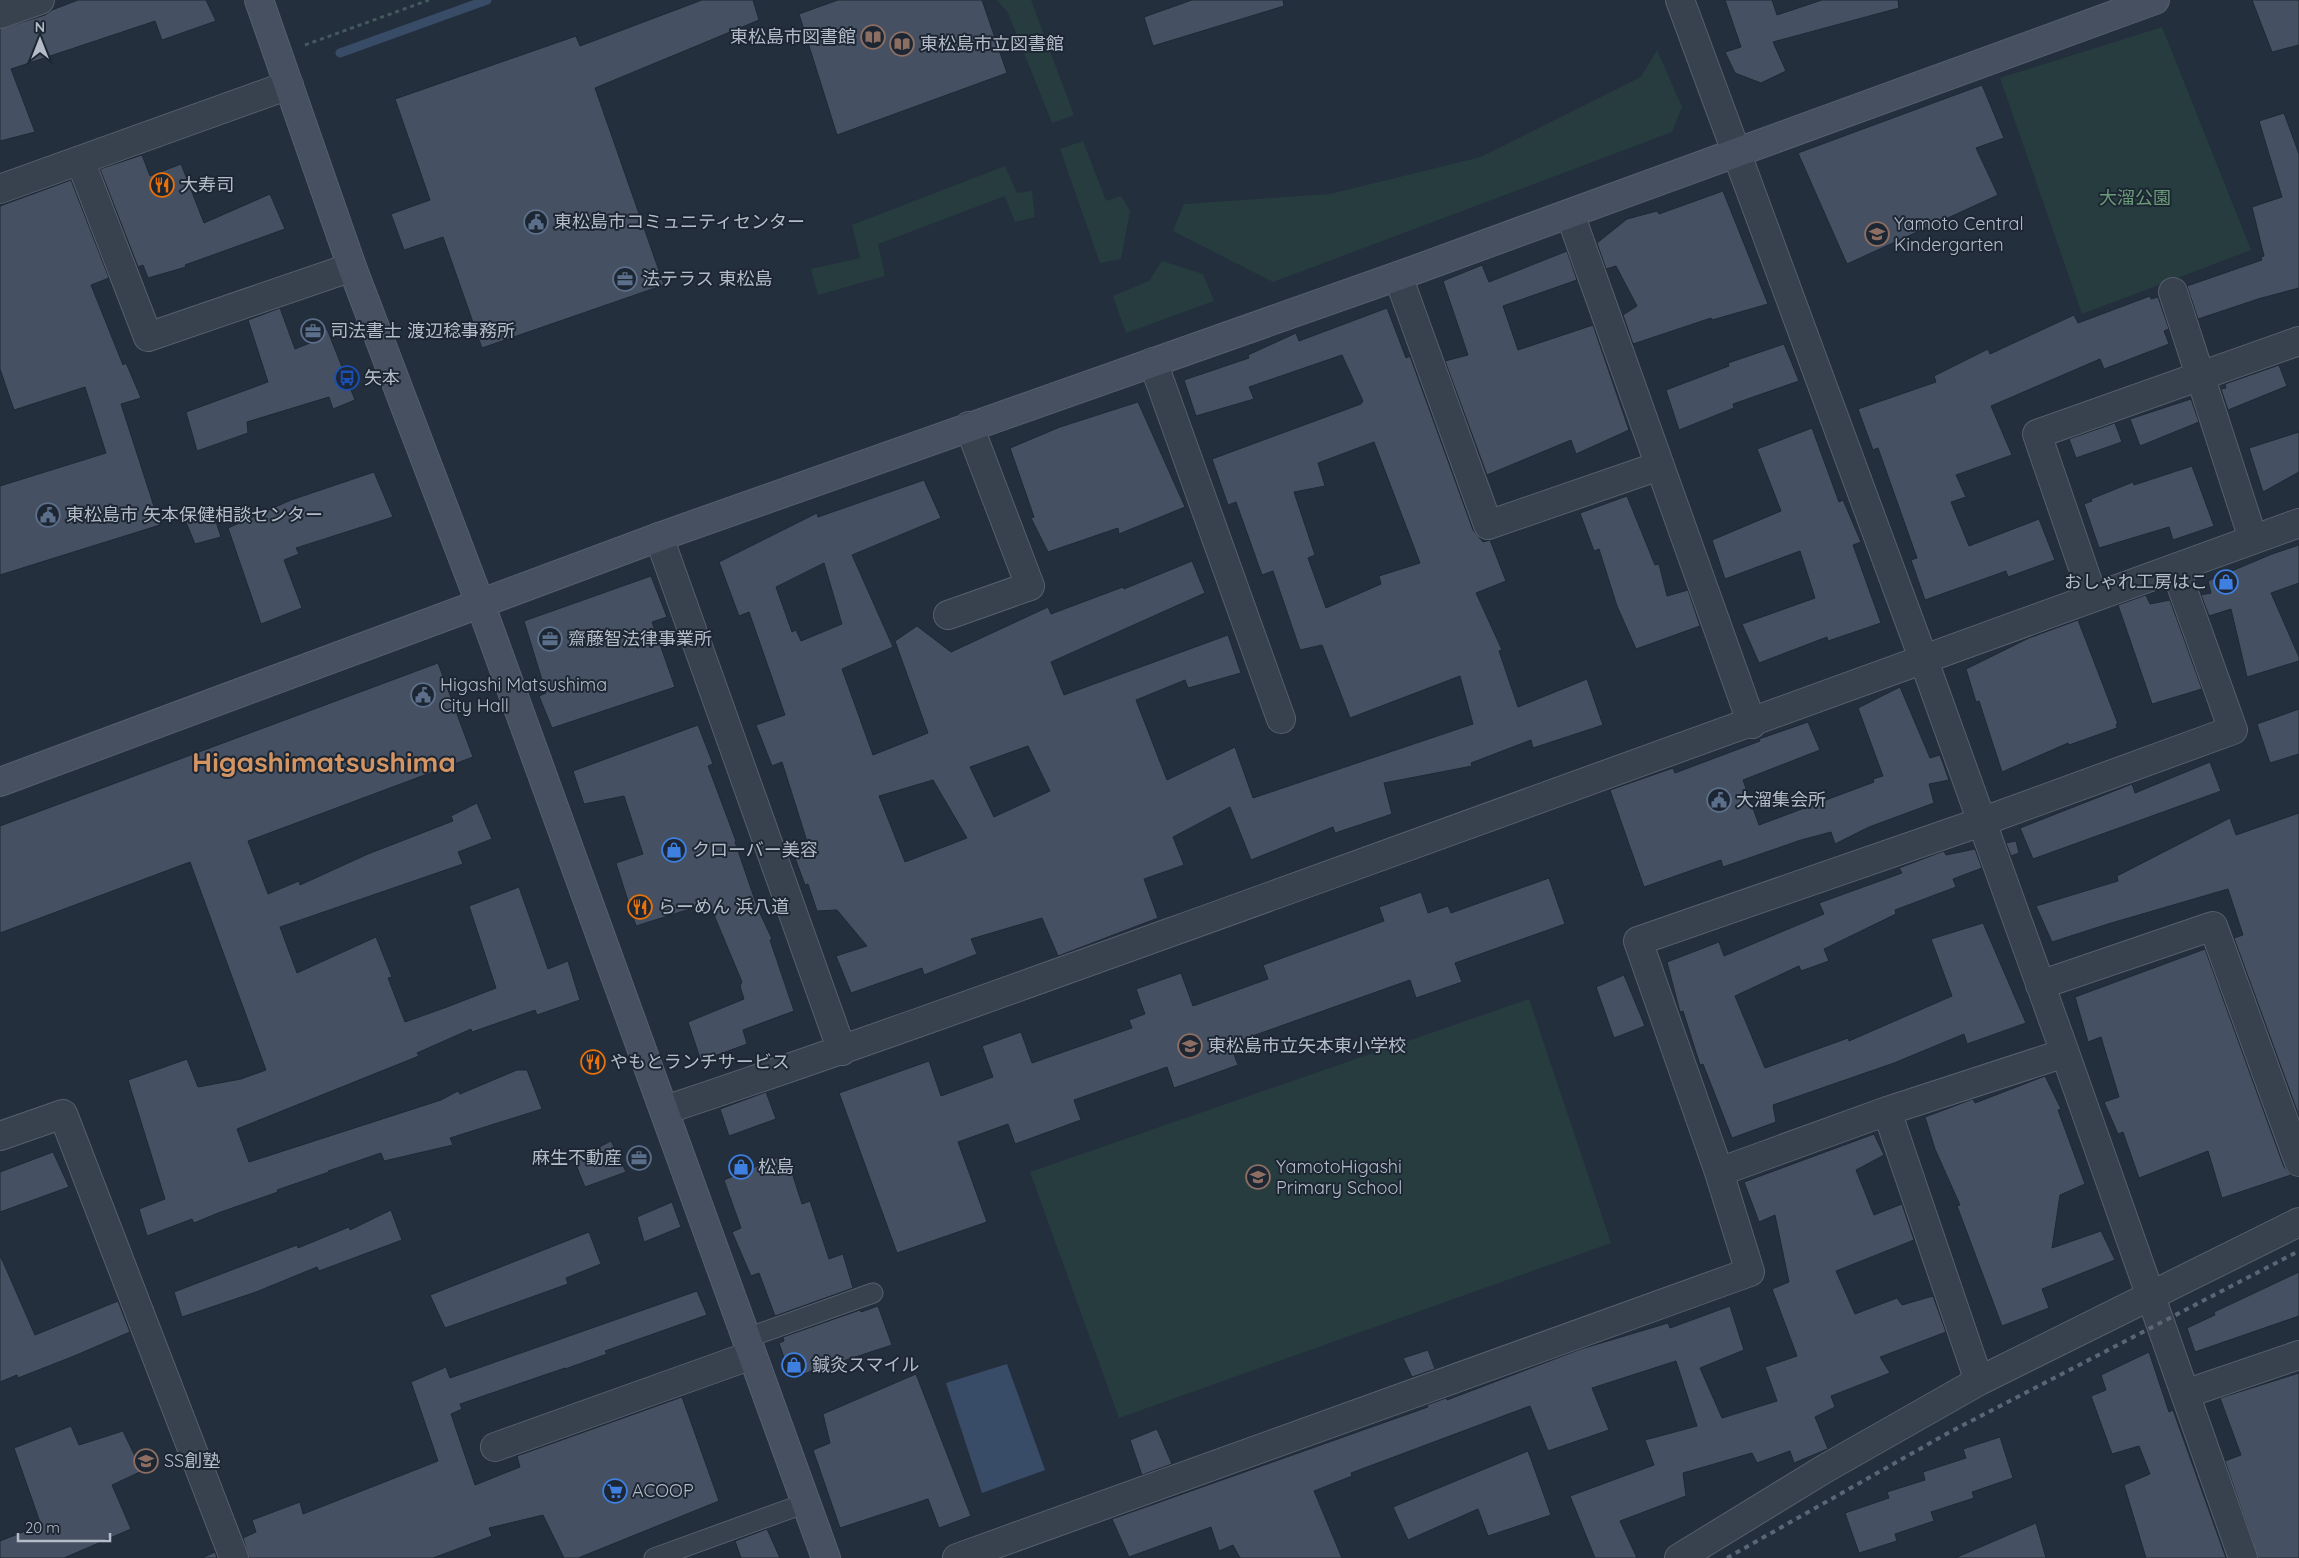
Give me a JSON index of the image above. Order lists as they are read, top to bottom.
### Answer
{
  "districts": ["Higashimatsushima"],
  "parks": ["大溜公園"],
  "places": {
    "library": ["東松島市図書館", "東松島市立図書館"],
    "restaurant": ["大寿司", "らーめん 浜八道", "やもとランチサービス"],
    "public building": [
      "東松島市コミュニティセンター",
      "東松島市 矢本保健相談センター",
      "Higashi Matsushima City Hall",
      "大溜集会所"
    ],
    "school or university": [
      "Yamoto Central Kindergarten",
      "東松島市立矢本東小学校",
      "YamotoHigashi Primary School",
      "SS創塾"
    ],
    "office": [
      "法テラス 東松島",
      "司法書士 渡辺稔事務所",
      "齋藤智法律事業所",
      "麻生不動産"
    ],
    "bus stop": ["矢本"],
    "shop": [
      "おしゃれ工房はこ",
      "クローバー美容",
      "松島",
      "鍼灸スマイル"
    ],
    "supermarket": ["ACOOP"]
  },
  "scale_bar": "20 m",
  "north": "top"
}
